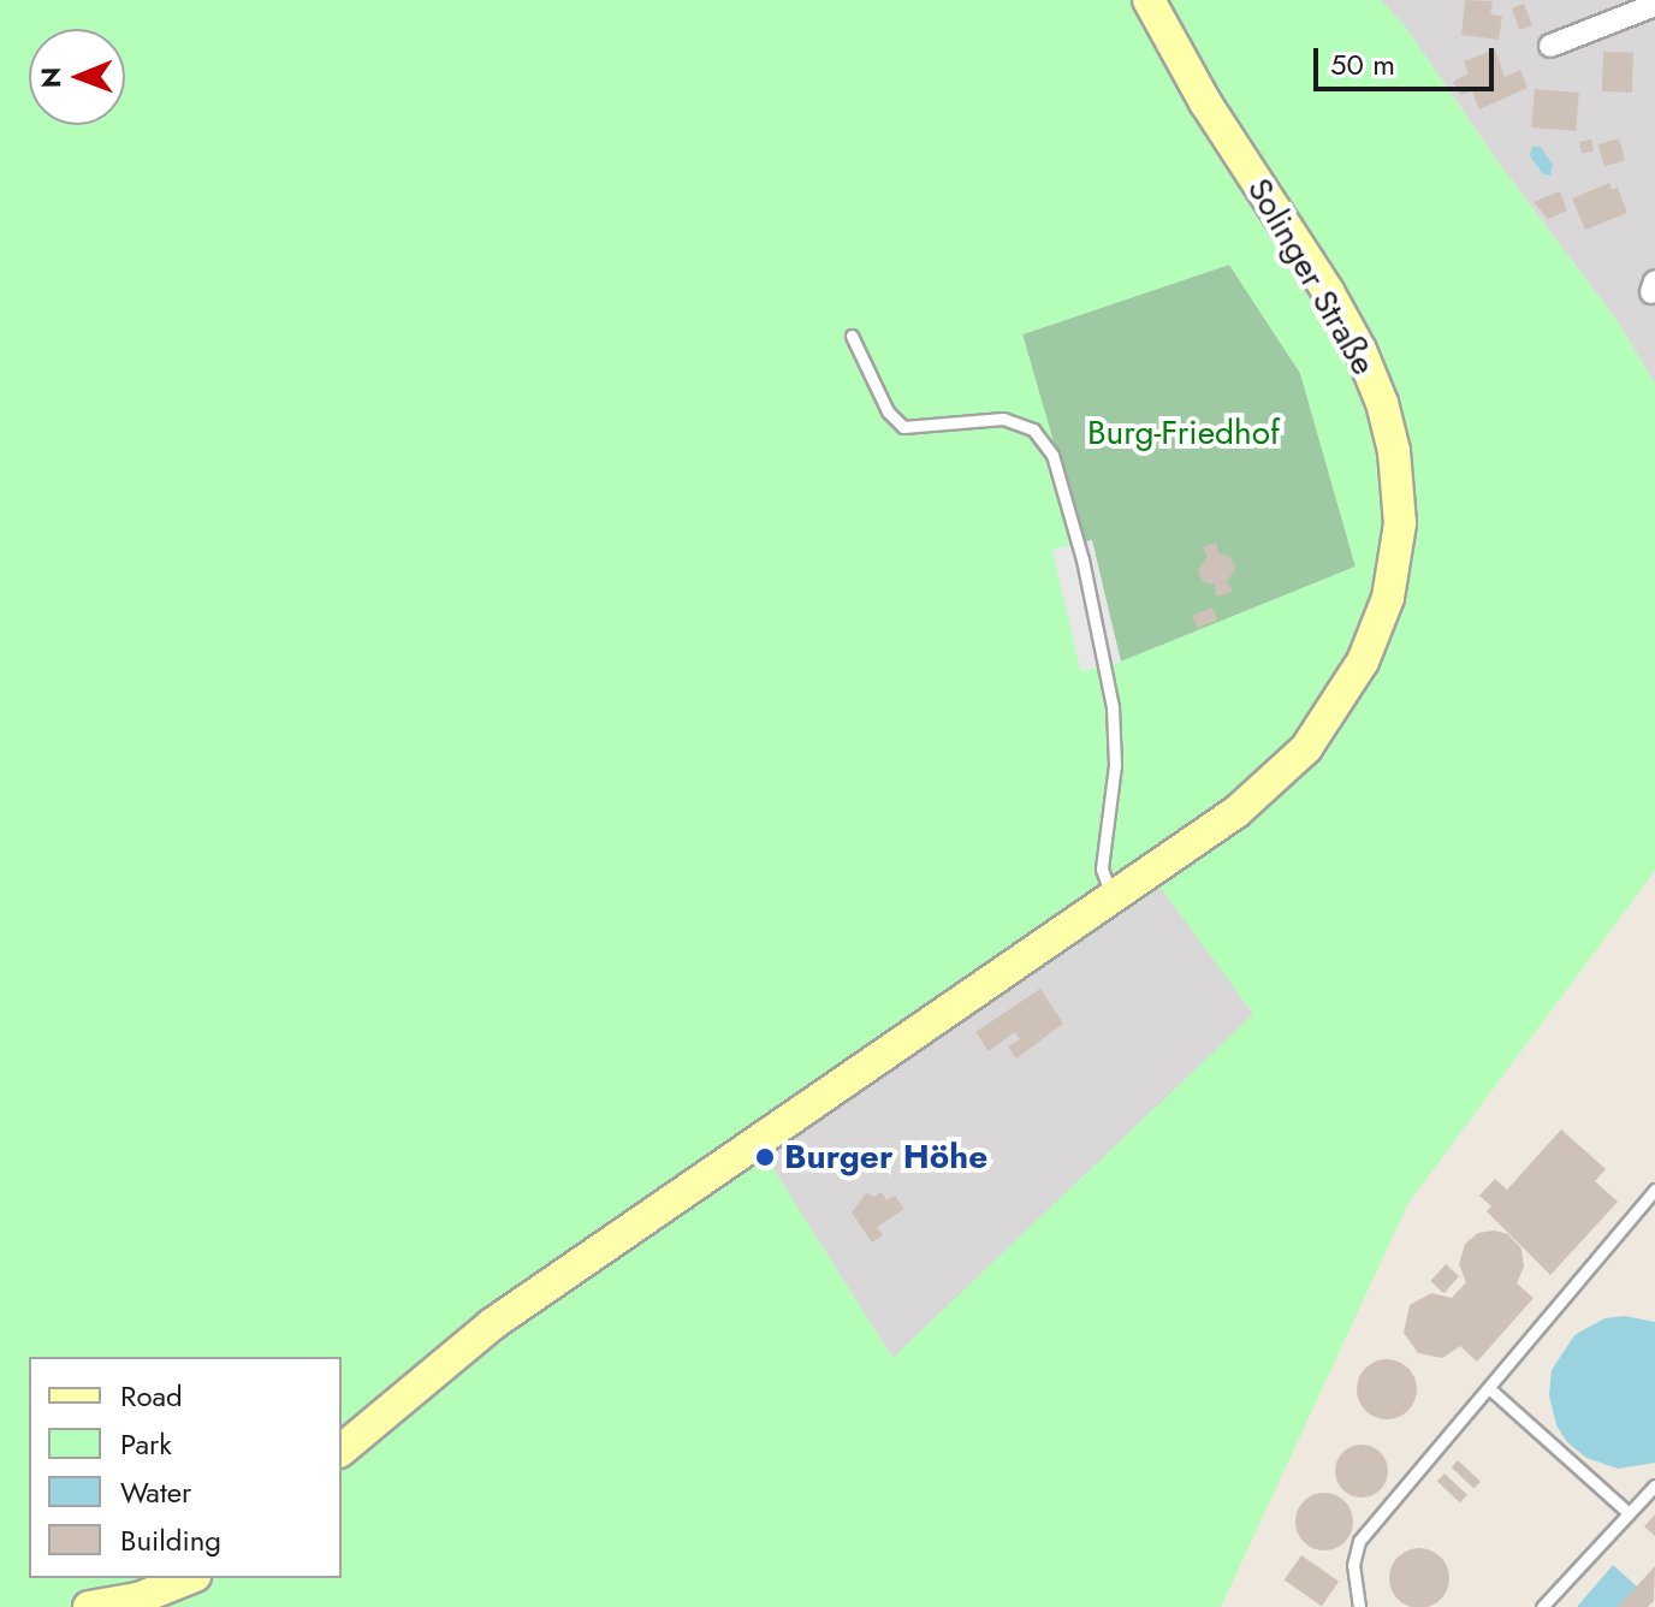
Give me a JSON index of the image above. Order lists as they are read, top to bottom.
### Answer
{
  "streets": {
    "main road": ["Solinger Straße"]
  },
  "parks": ["Burg-Friedhof"],
  "places": ["Burger Höhe"],
  "legend": [
    "Road",
    "Park",
    "Water",
    "Building"
  ],
  "scale_bar": "50 m",
  "north": "left"
}
